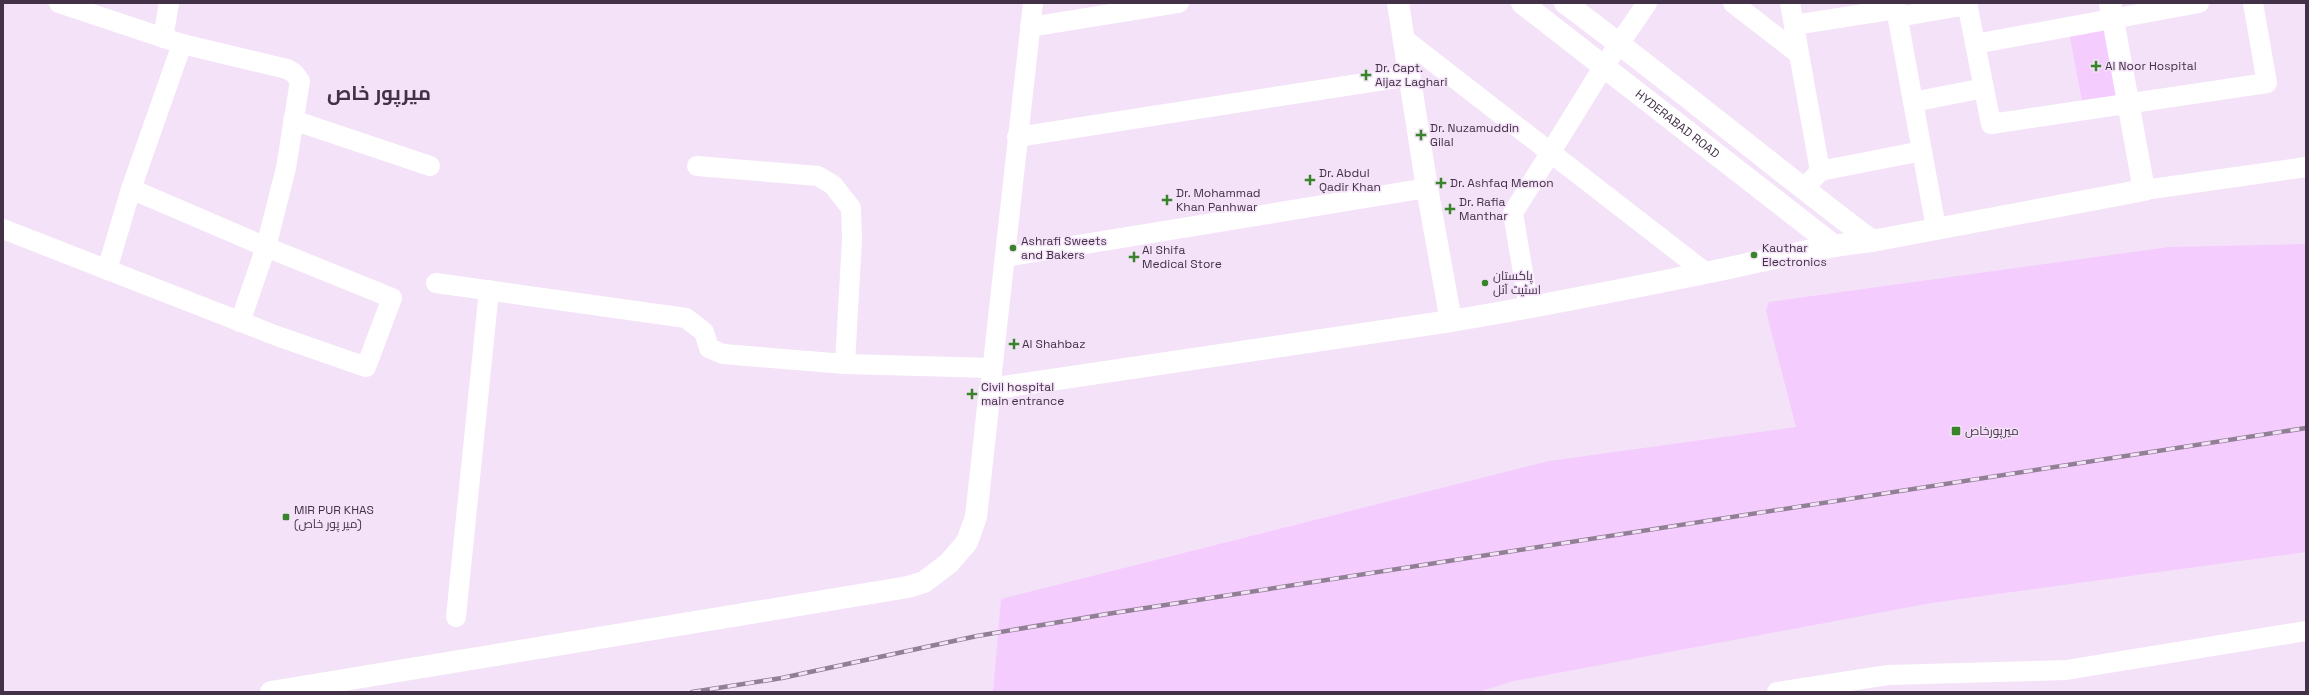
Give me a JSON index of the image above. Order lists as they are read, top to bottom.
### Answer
{
  "streets": {
    "main road": ["HYDERABAD ROAD"]
  },
  "districts": ["میرپور خاص"],
  "places": {
    "health": [
      "Al Noor Hospital",
      "Dr. Capt. Aijaz Laghari",
      "Dr. Nuzamuddin Gilal",
      "Dr. Abdul Qadir Khan",
      "Dr. Ashfaq Memon",
      "Dr. Mohammad Khan Panhwar",
      "Dr. Rafia Manthar",
      "Al Shifa Medical Store",
      "Al Shahbaz",
      "Civil hospital main entrance"
    ],
    "other": ["Ashrafi Sweets and Bakers", "Kauthar Electronics", "پاکستان اسٹیٹ آئل"],
    "transit": ["ميرپورخاص", "MIR PUR KHAS (میر پور خاص)"]
  }
}
